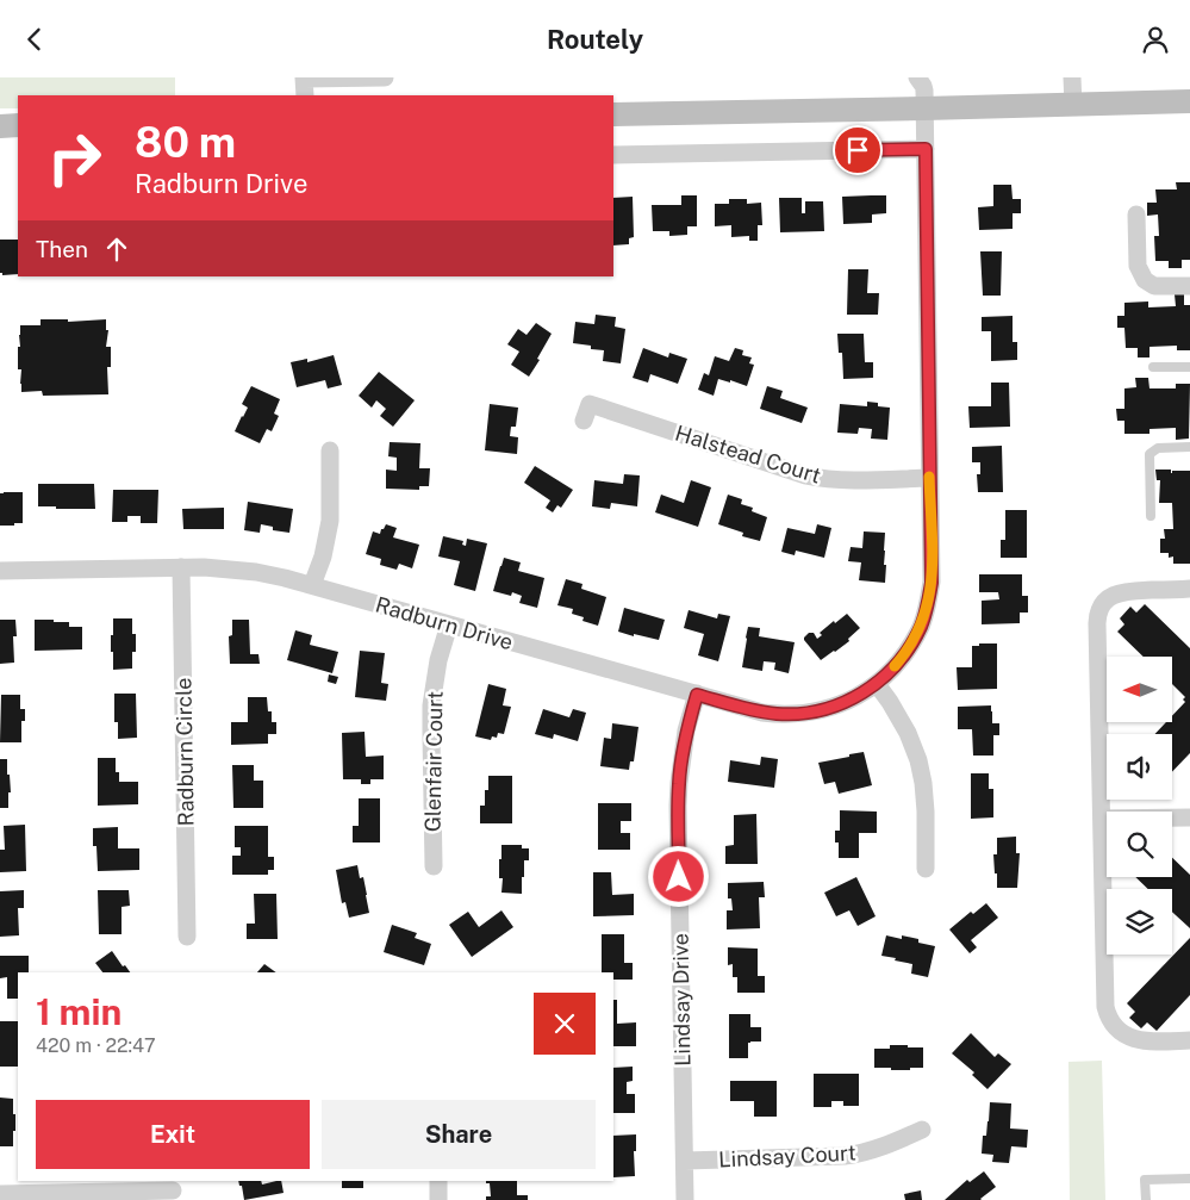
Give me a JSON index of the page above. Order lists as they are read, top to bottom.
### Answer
{
  "streets": {
    "street": [
      "Halstead Court",
      "Radburn Drive",
      "Radburn Circle",
      "Glenfair Court",
      "Lindsay Drive",
      "Lindsay Court"
    ]
  },
  "crossings": [
    ["Halstead Court", "Radburn Drive"],
    ["Radburn Drive", "Radburn Circle"],
    ["Radburn Drive", "Glenfair Court"],
    ["Radburn Drive", "Lindsay Drive"],
    ["Lindsay Drive", "Lindsay Court"]
  ],
  "north": "left",
  "page": {
    "header": "Routely",
    "turn": ["80 m", "Radburn Drive"],
    "then": "Then",
    "heading": ["1 min", "420 m · 22:47"],
    "buttons": ["Exit", "Share"]
  }
}
